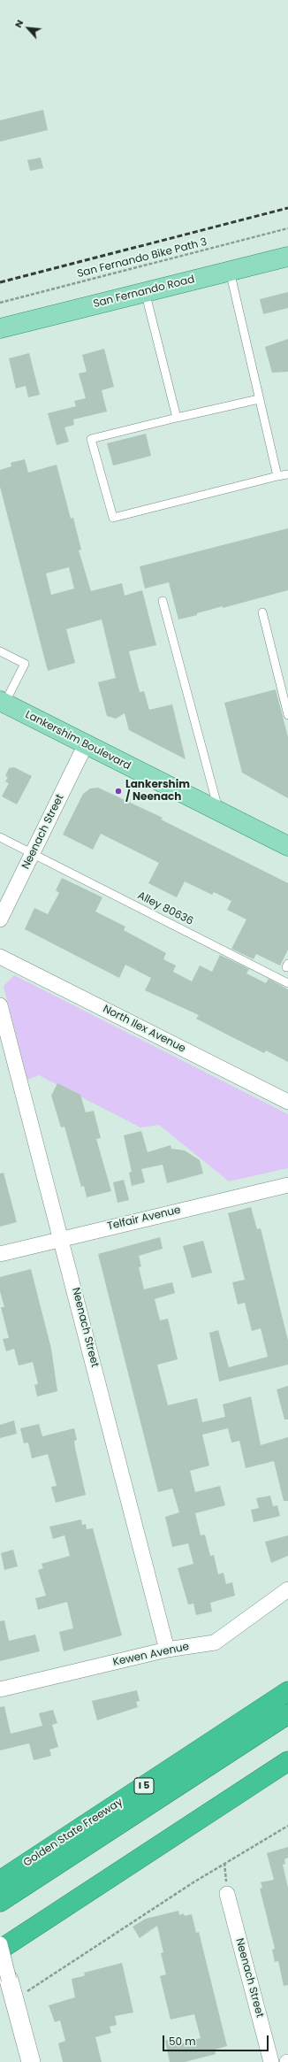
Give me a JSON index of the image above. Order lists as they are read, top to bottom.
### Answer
{
  "streets": {
    "highway": ["I 5", "Golden State Freeway"],
    "main road": ["San Fernando Road", "Lankershim Boulevard"],
    "street": [
      "Neenach Street",
      "North Ilex Avenue",
      "Telfair Avenue",
      "Kewen Avenue"
    ],
    "lane": ["Alley 80636"],
    "path": ["San Fernando Bike Path 3"]
  },
  "crossings": [
    ["Lankershim Boulevard", "Neenach Street"],
    ["Neenach Street", "Alley 80636"],
    ["Neenach Street", "Telfair Avenue"],
    ["Neenach Street", "Kewen Avenue"]
  ],
  "places": ["Lankershim / Neenach"],
  "scale_bar": "50 m",
  "north": "top left"
}
